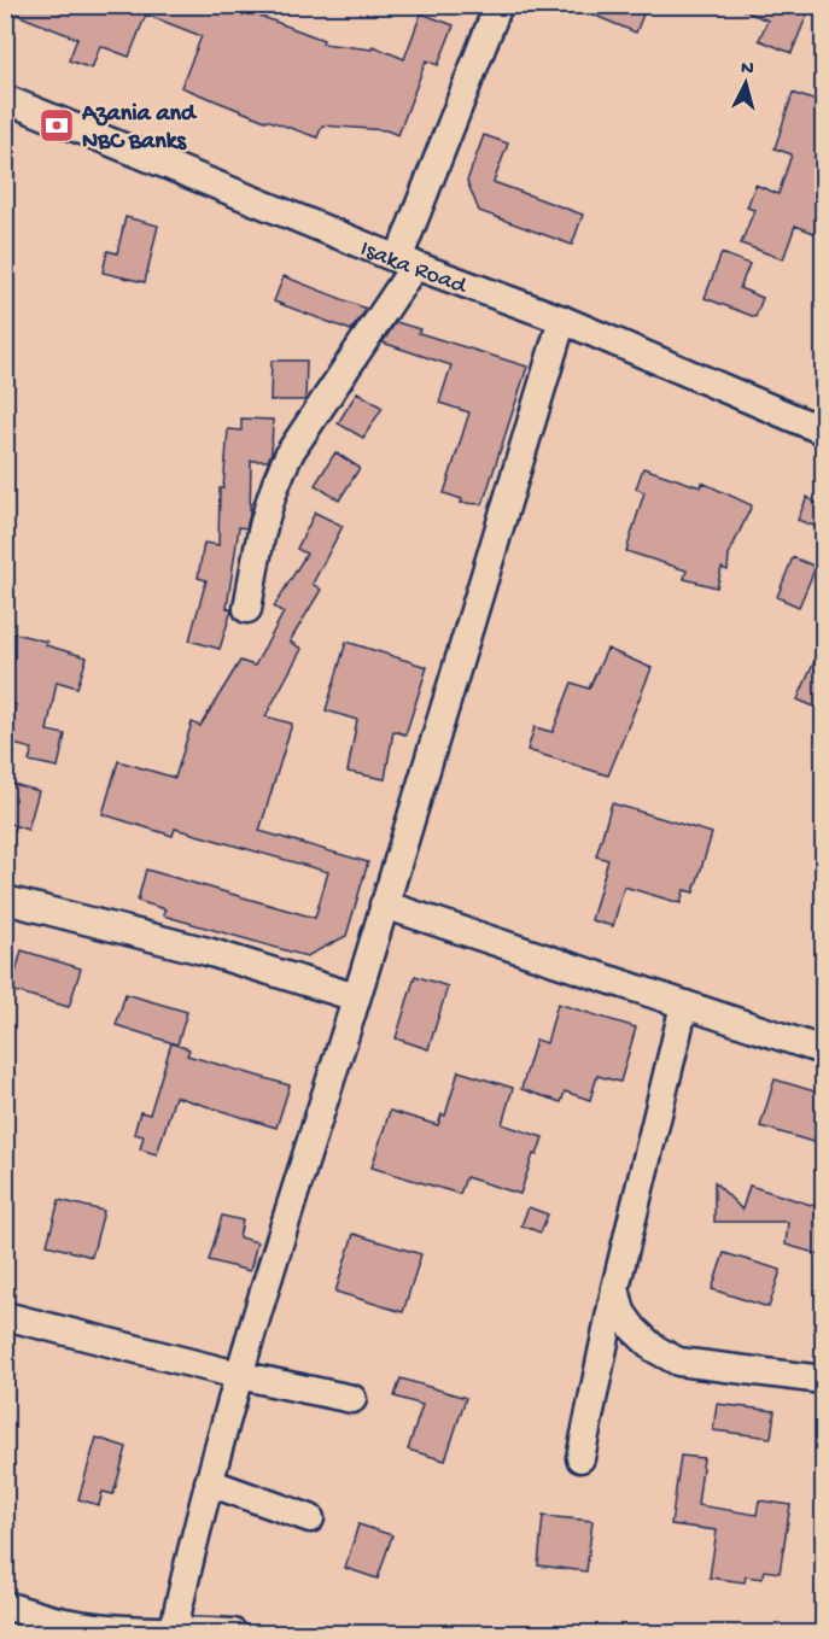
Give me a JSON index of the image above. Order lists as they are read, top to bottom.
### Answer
{
  "streets": {
    "street": ["Isaka Road"]
  },
  "places": {
    "bank": ["Azania and NBC Banks"]
  },
  "north": "top"
}
